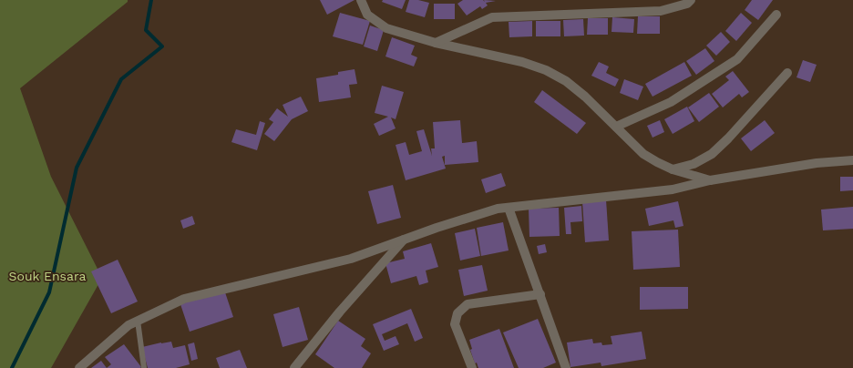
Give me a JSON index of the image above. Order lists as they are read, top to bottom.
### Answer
{
  "parks": ["Souk Ensara"]
}
